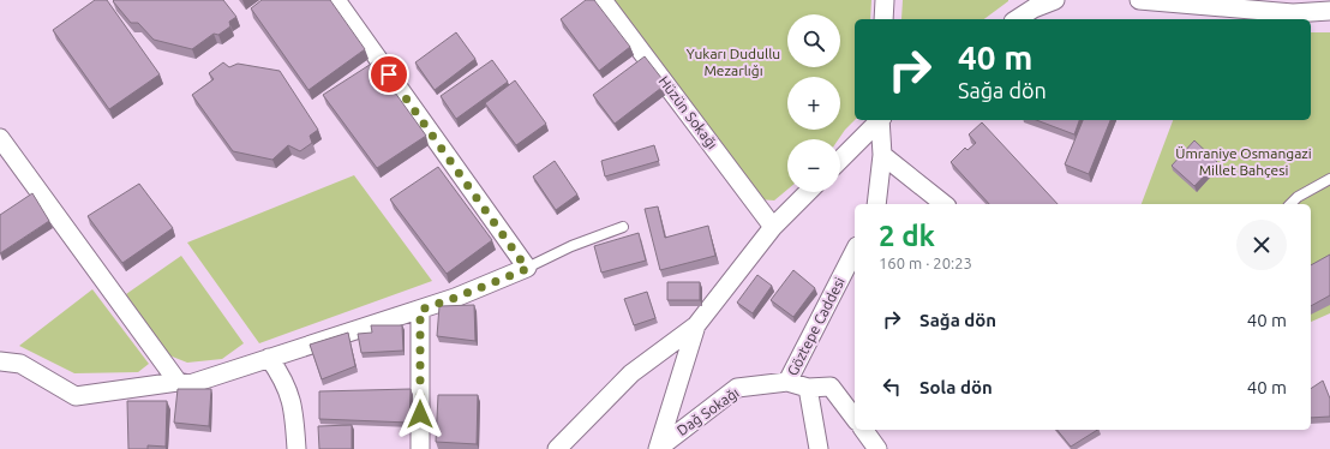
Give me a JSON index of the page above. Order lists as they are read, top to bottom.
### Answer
{
  "streets": {
    "street": ["Hüzün Sokağı", "Göztepe Caddesi", "Dağ Sokağı"]
  },
  "crossings": [
    ["Göztepe Caddesi", "Dağ Sokağı"]
  ],
  "parks": ["Yukarı Dudullu Mezarlığı", "Ümraniye Osmangazi Millet Bahçesi"],
  "page": {
    "map_buttons": ["+", "−"],
    "turn": ["40 m", "Sağa dön"],
    "heading": ["2 dk", "160 m · 20:23"],
    "list": [
      {
        "name": "Sağa dön",
        "value": "40 m"
      },
      {
        "name": "Sola dön",
        "value": "40 m"
      }
    ]
  }
}
